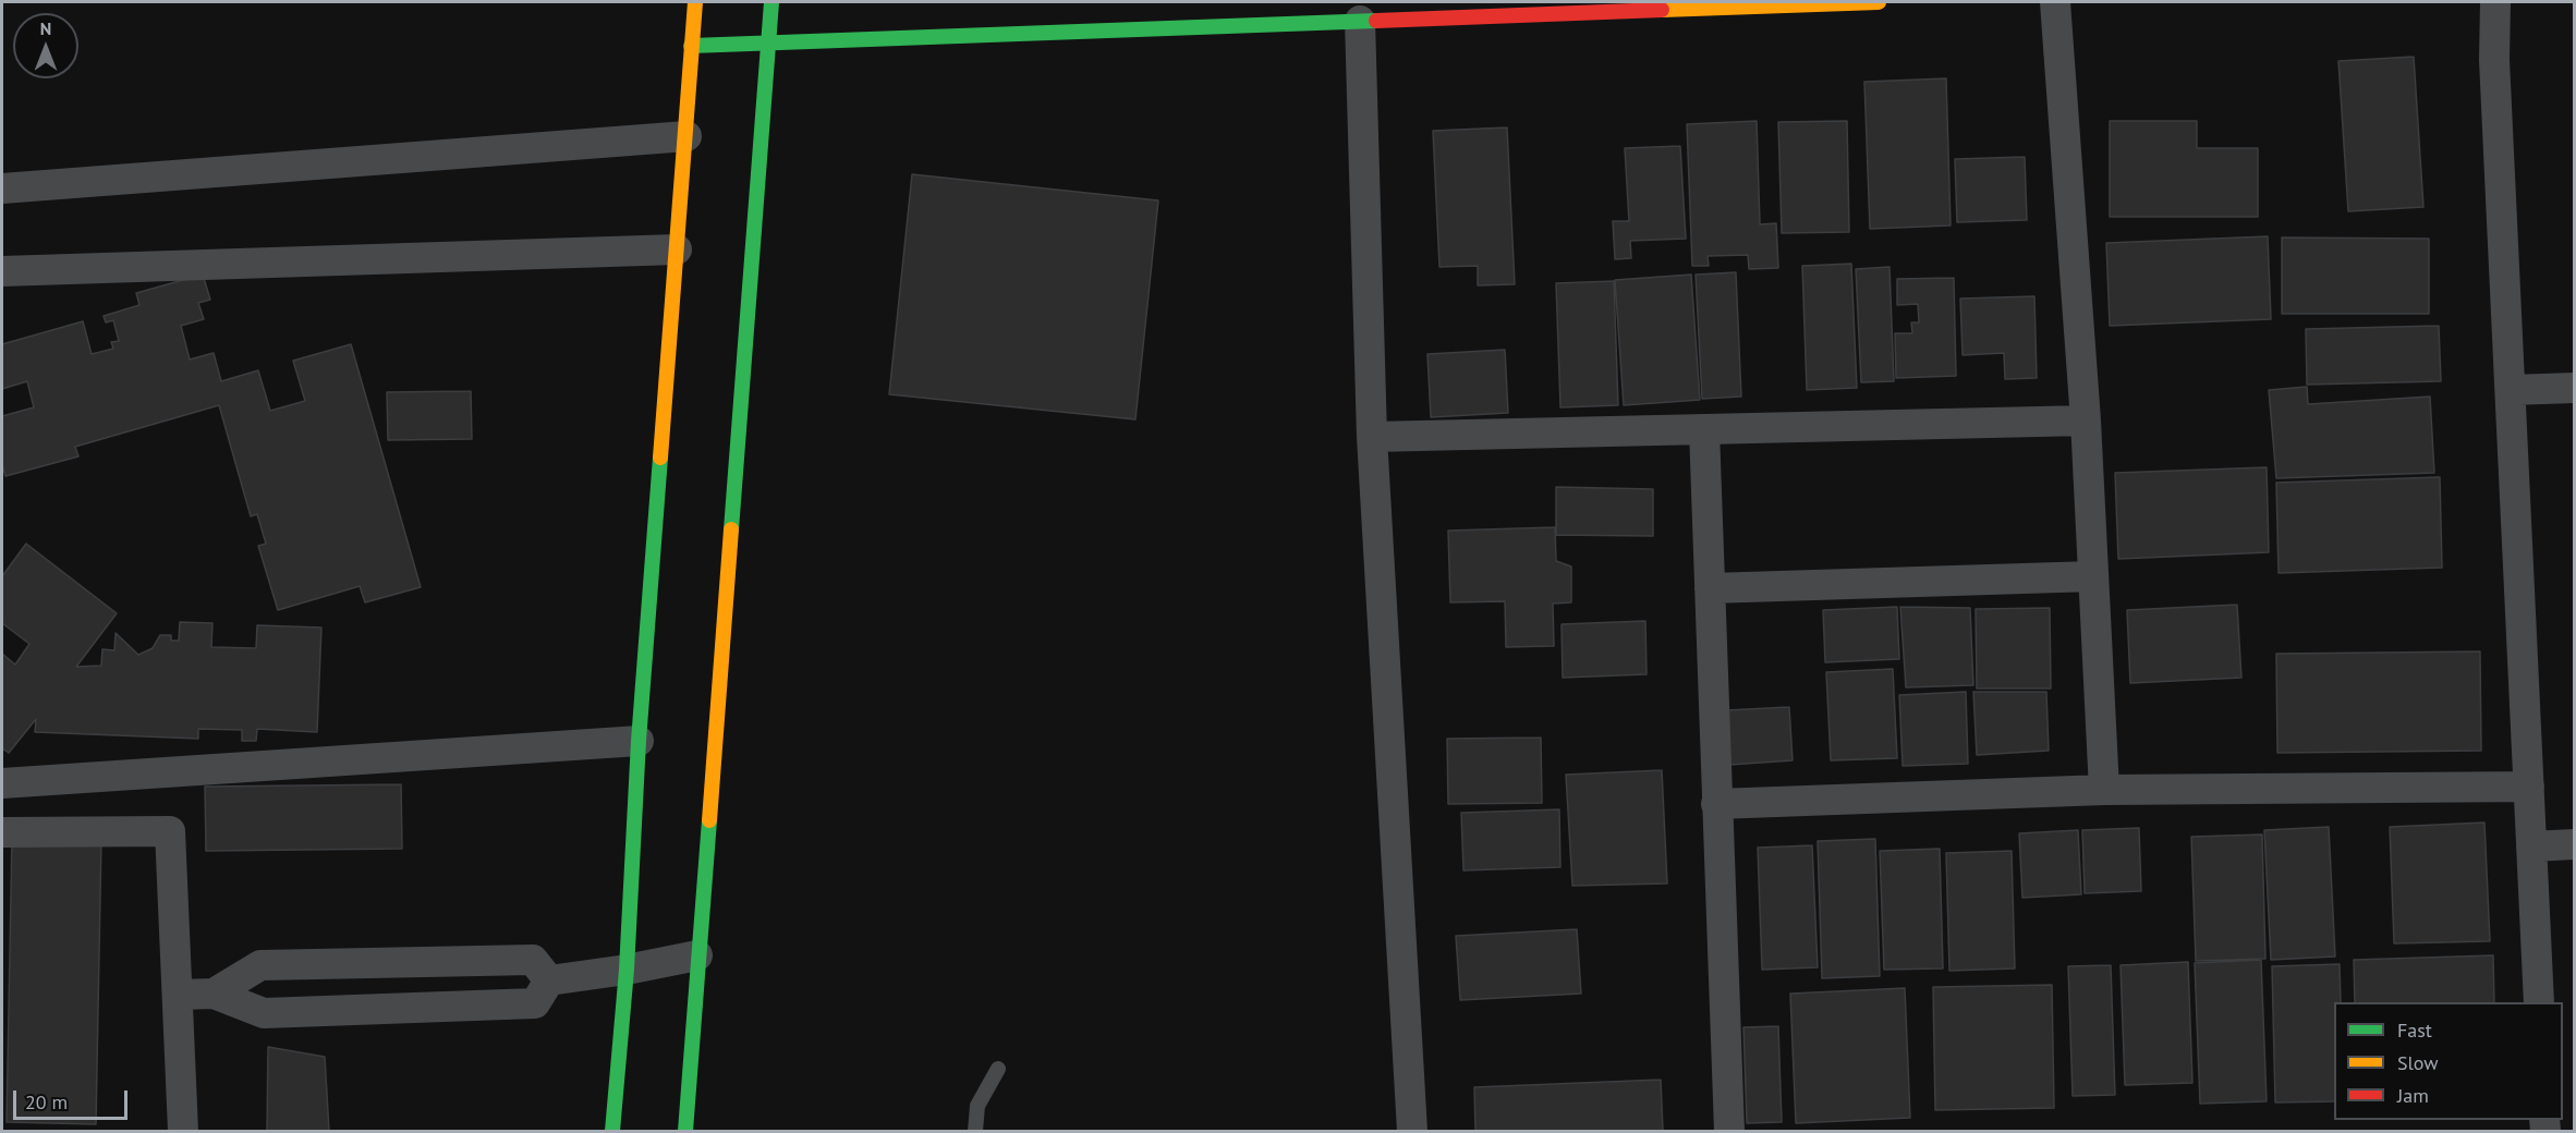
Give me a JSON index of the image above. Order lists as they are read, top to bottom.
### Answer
{
  "legend": ["Fast", "Slow", "Jam"],
  "scale_bar": "20 m",
  "north": "top"
}
